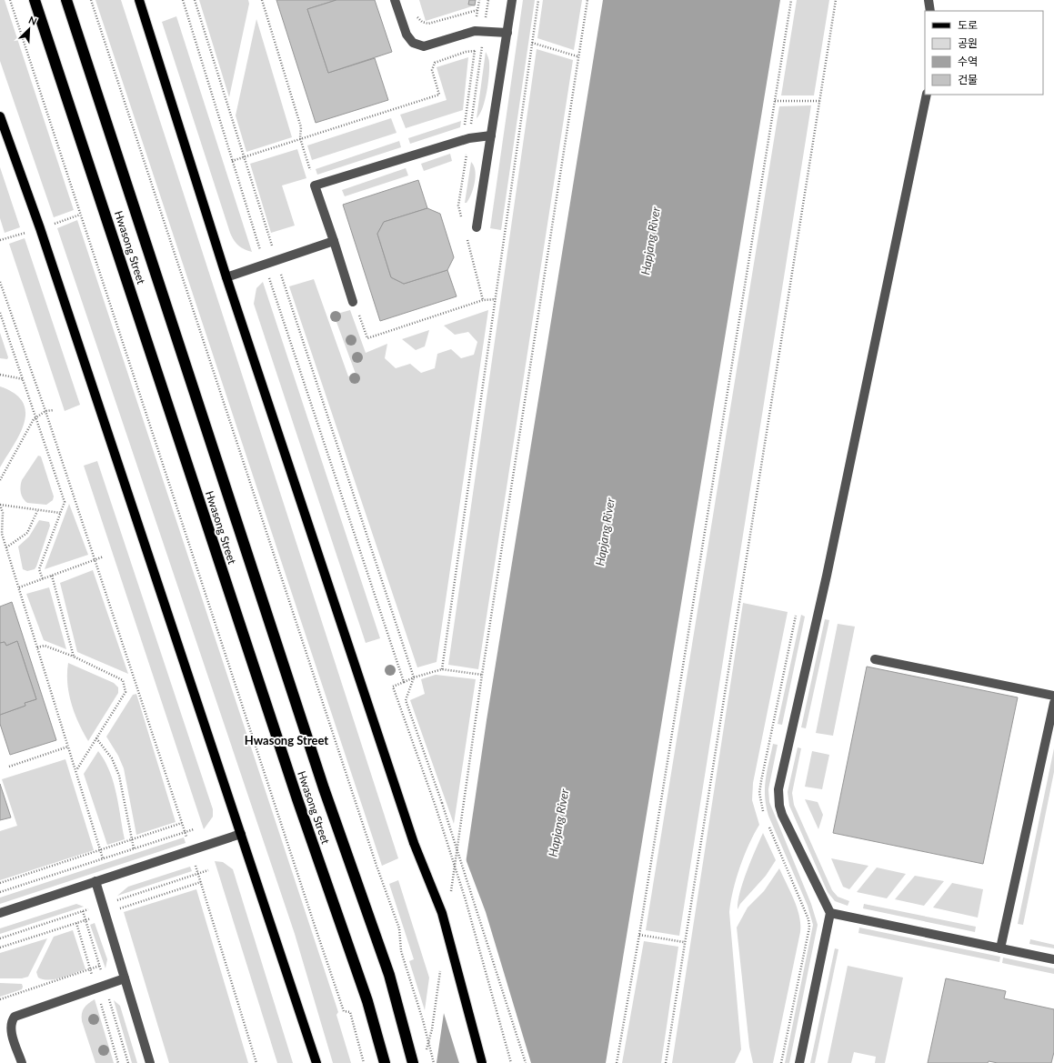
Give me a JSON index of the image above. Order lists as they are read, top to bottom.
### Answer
{
  "streets": {
    "highway": ["Hwasong Street"]
  },
  "districts": ["Hwasong Street"],
  "water": ["Hapjang River"],
  "legend": [
    "도로",
    "공원",
    "수역",
    "건물"
  ],
  "north": "top right"
}
